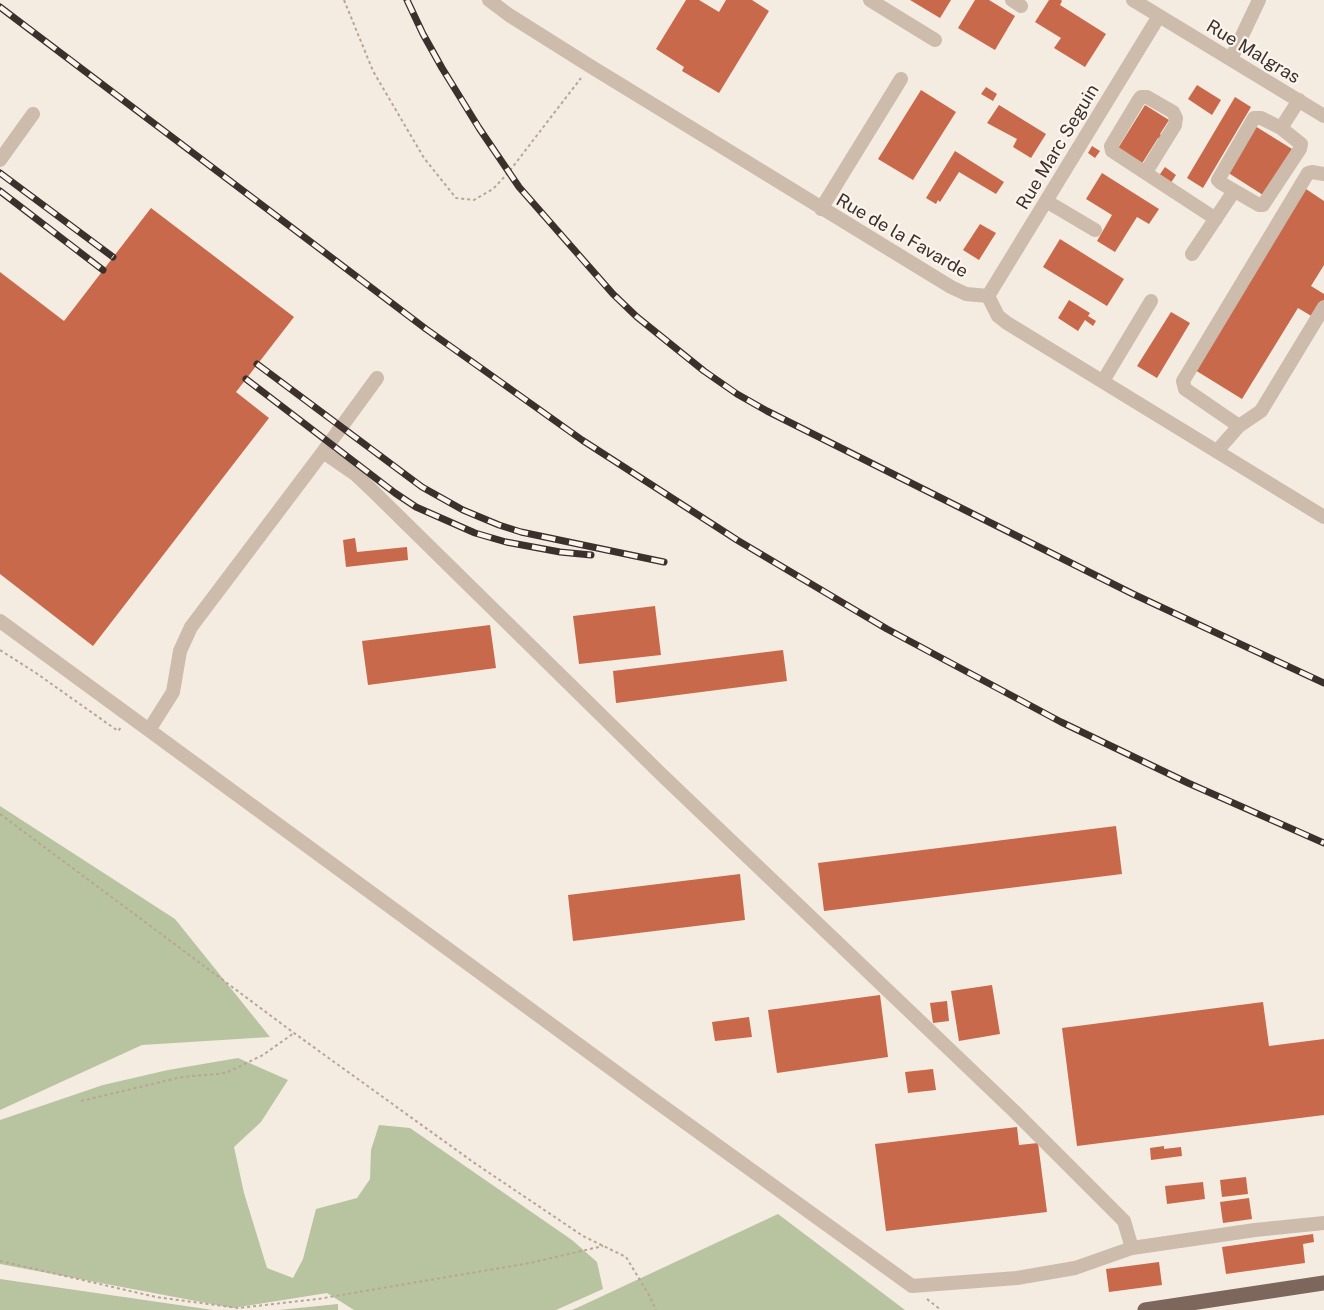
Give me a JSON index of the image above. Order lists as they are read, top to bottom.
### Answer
{
  "streets": {
    "street": ["Rue Malgras", "Rue Marc Seguin", "Rue de la Favarde"]
  },
  "crossings": [
    ["Rue Malgras", "Rue Marc Seguin"],
    ["Rue Marc Seguin", "Rue de la Favarde"]
  ]
}
